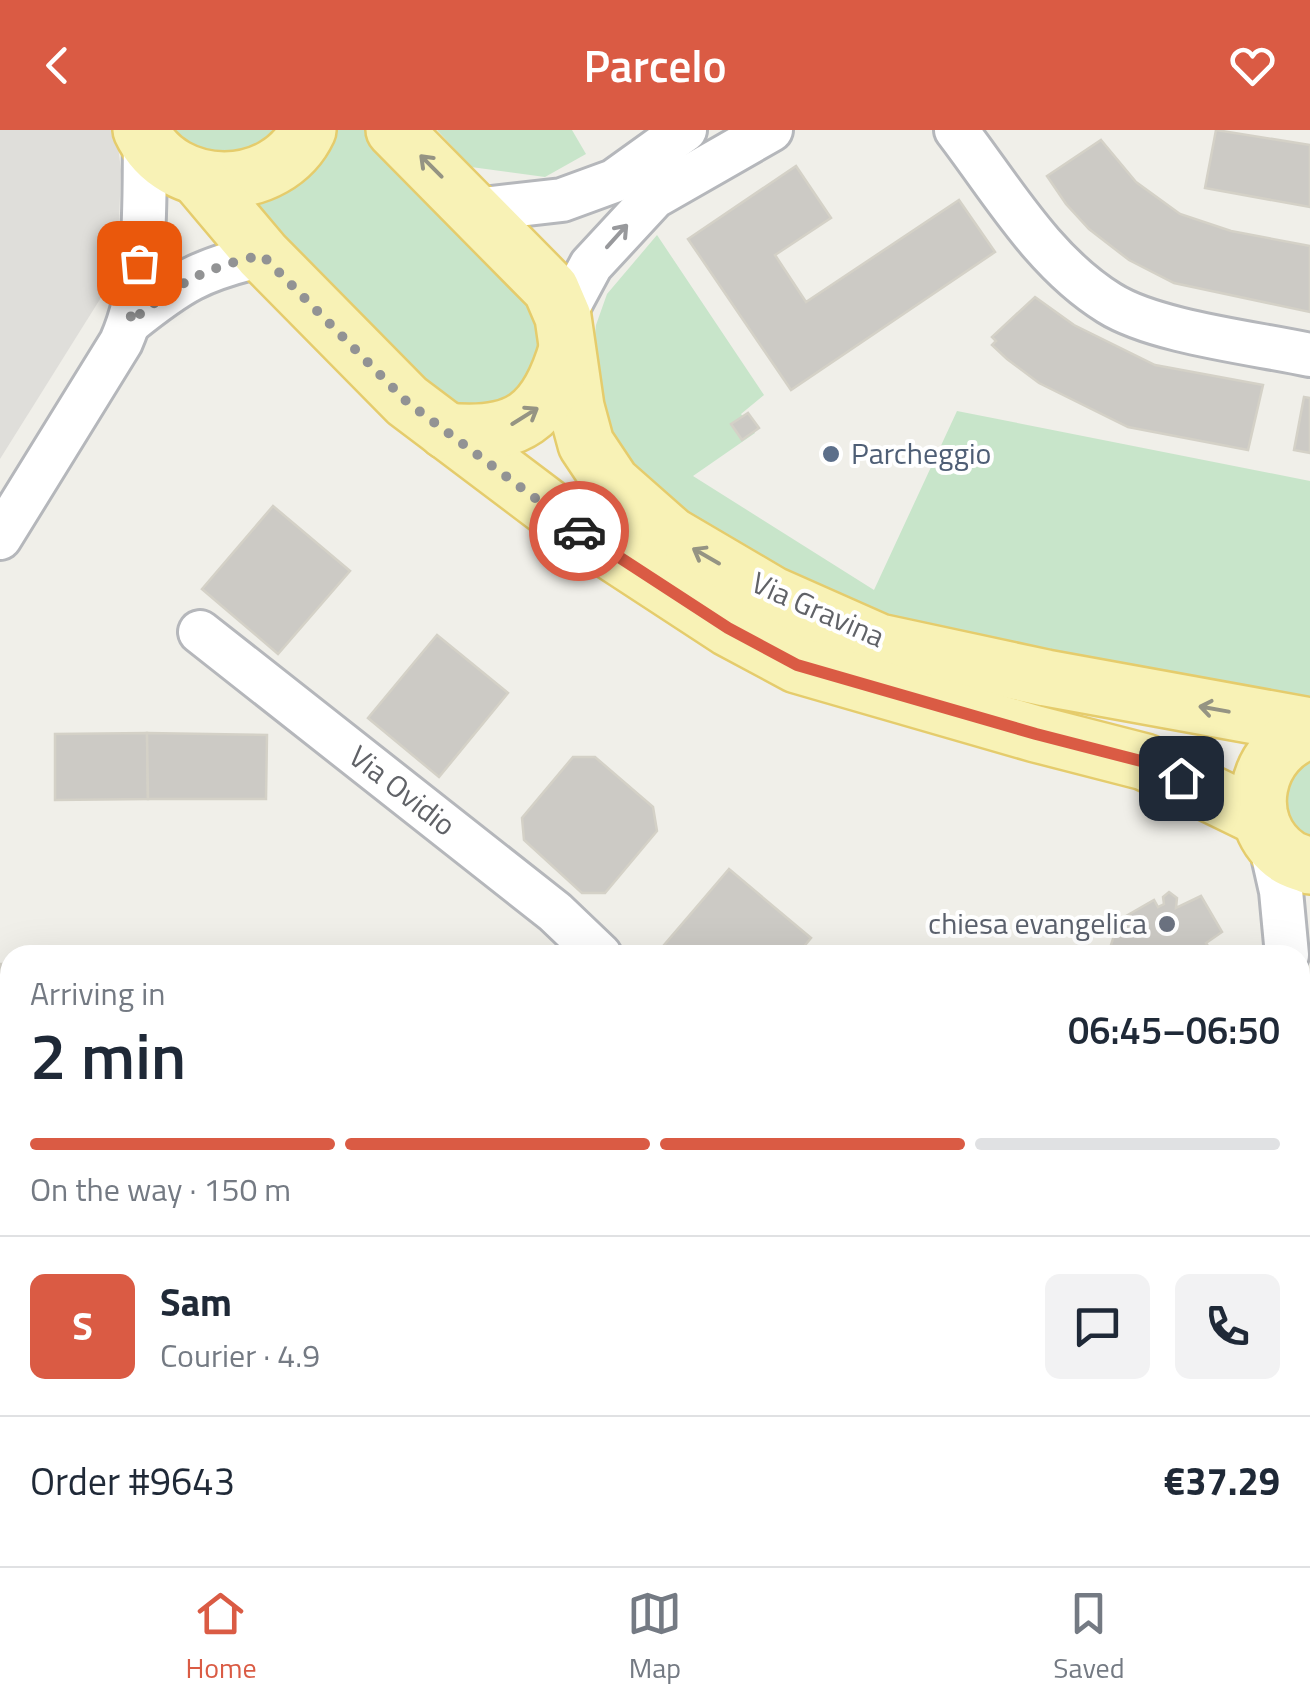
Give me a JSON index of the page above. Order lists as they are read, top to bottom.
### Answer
{
  "streets": {
    "main road": ["Via Gravina"],
    "street": ["Via Ovidio"]
  },
  "places": ["Parcheggio", "chiesa evangelica"],
  "page": {
    "header": "Parcelo",
    "heading": ["2 min", "Arriving in", "06:45–06:50"],
    "panel": [
      "Sam",
      "Courier · 4.9",
      "Order #9643",
      "€37.29"
    ],
    "bar": "On the way · 150 m",
    "round": "S",
    "tabs": ["Home", "Map", "Saved"]
  }
}
